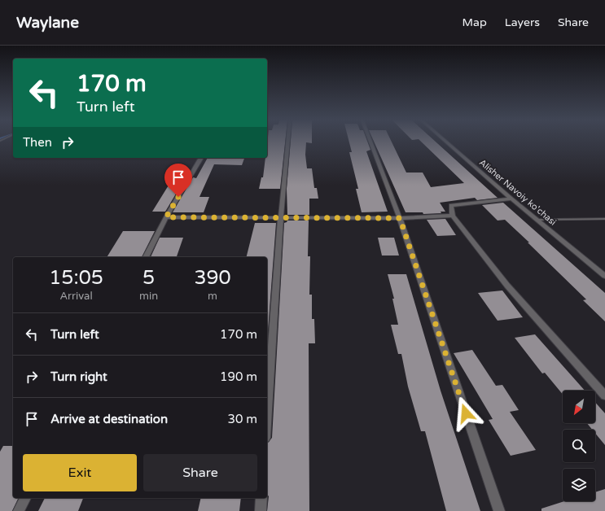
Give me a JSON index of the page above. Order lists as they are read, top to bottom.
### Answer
{
  "streets": {
    "street": ["Alisher Navoiy ko'chasi"]
  },
  "north": "bottom left",
  "page": {
    "header": "Waylane",
    "nav": ["Map", "Layers", "Share"],
    "turn": ["170 m", "Turn left"],
    "then": "Then",
    "eta": [
      "15:05",
      "Arrival",
      "5",
      "min",
      "390",
      "m"
    ],
    "list": [
      {
        "name": "Turn left",
        "value": "170 m"
      },
      {
        "name": "Turn right",
        "value": "190 m"
      },
      {
        "name": "Arrive at destination",
        "value": "30 m"
      }
    ],
    "buttons": ["Exit", "Share"]
  }
}
